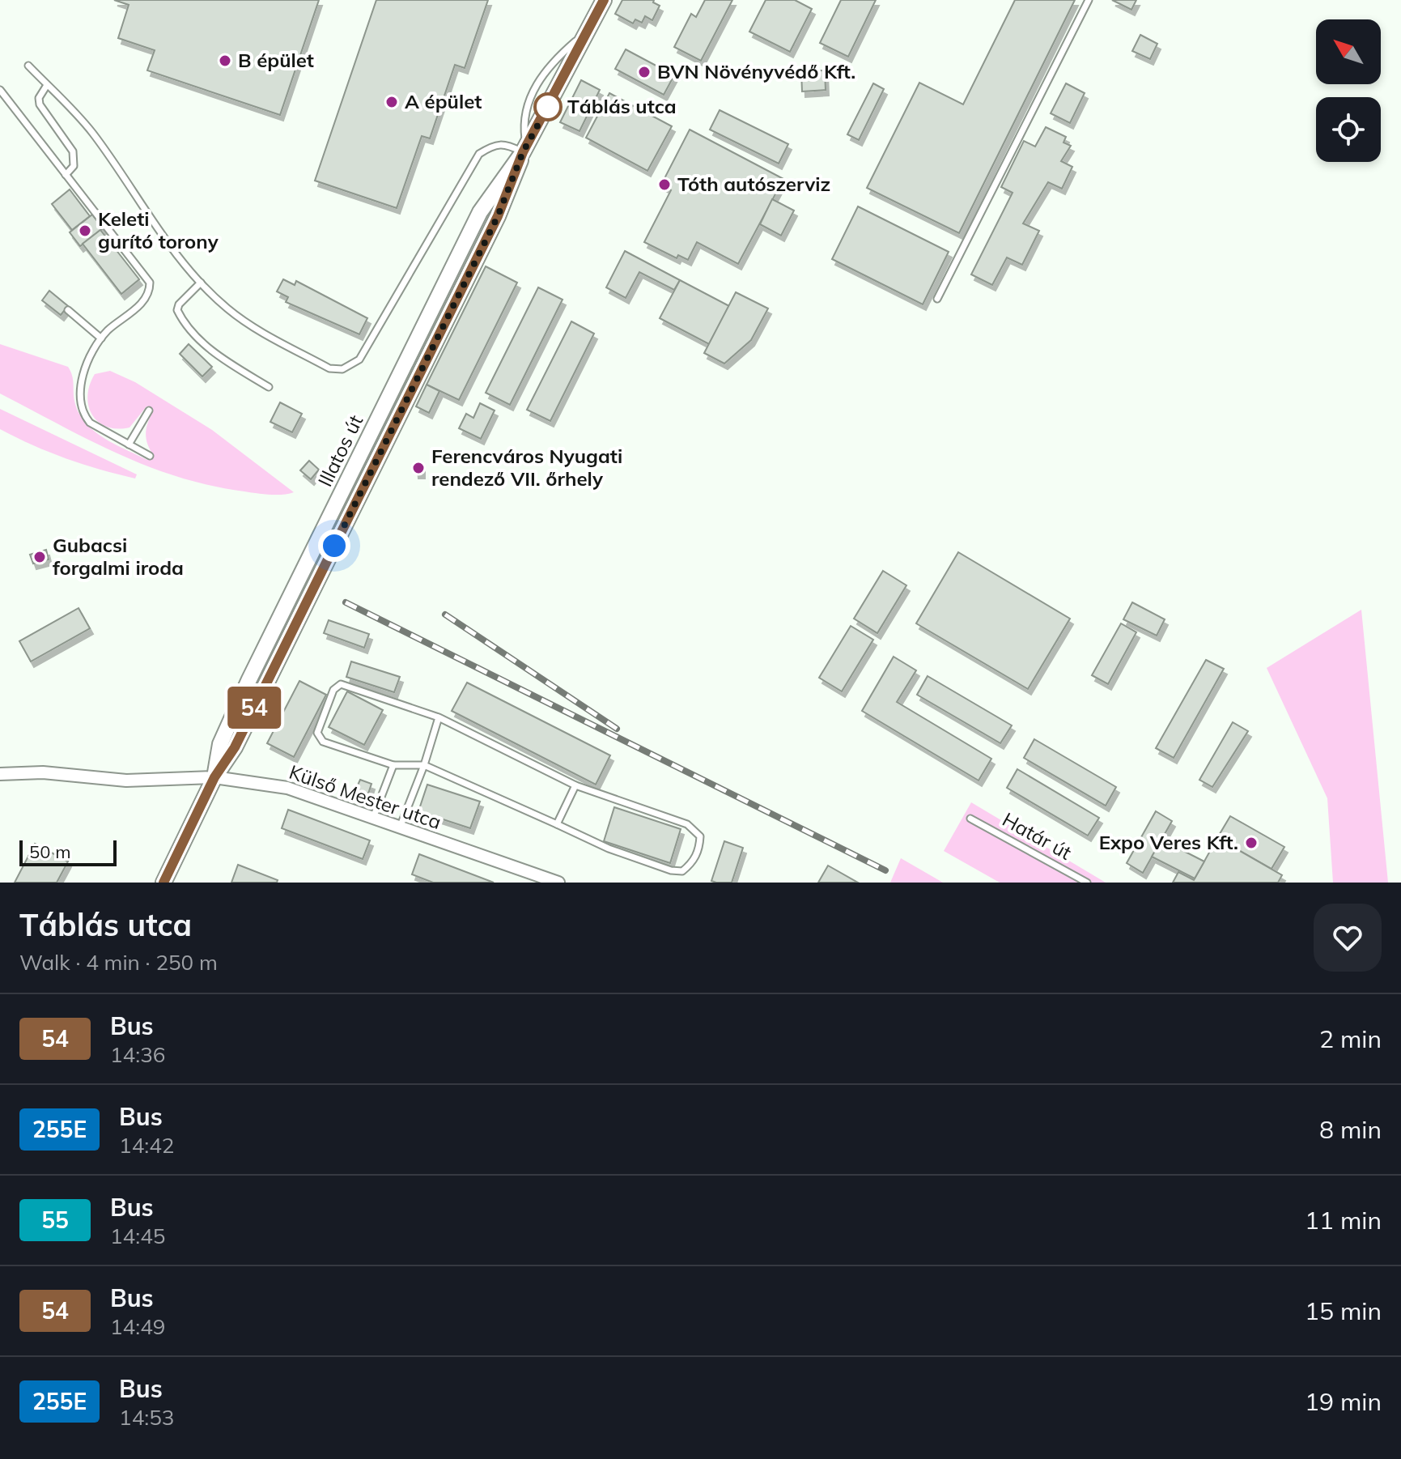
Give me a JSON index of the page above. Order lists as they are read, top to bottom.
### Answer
{
  "streets": {
    "street": ["Illatos út", "Külső Mester utca"],
    "lane": ["Határ út"]
  },
  "crossings": [
    ["Illatos út", "Külső Mester utca"]
  ],
  "places": [
    "B épület",
    "BVN Növényvédő Kft.",
    "A épület",
    "Táblás utca",
    "Tóth autószerviz",
    "Keleti gurító torony",
    "Ferencváros Nyugati rendező VII. őrhely",
    "Gubacsi forgalmi iroda",
    "Expo Veres Kft."
  ],
  "lines": ["bus line 54"],
  "scale_bar": "50 m",
  "north": "top left",
  "page": {
    "on_map": "54",
    "scale": "50 m",
    "heading": ["Táblás utca", "Walk · 4 min · 250 m"],
    "list": [
      {
        "mark": "54",
        "name": "Bus",
        "note": "14:36",
        "value": "2 min"
      },
      {
        "mark": "255E",
        "name": "Bus",
        "note": "14:42",
        "value": "8 min"
      },
      {
        "mark": "55",
        "name": "Bus",
        "note": "14:45",
        "value": "11 min"
      },
      {
        "mark": "54",
        "name": "Bus",
        "note": "14:49",
        "value": "15 min"
      },
      {
        "mark": "255E",
        "name": "Bus",
        "note": "14:53",
        "value": "19 min"
      }
    ]
  }
}
